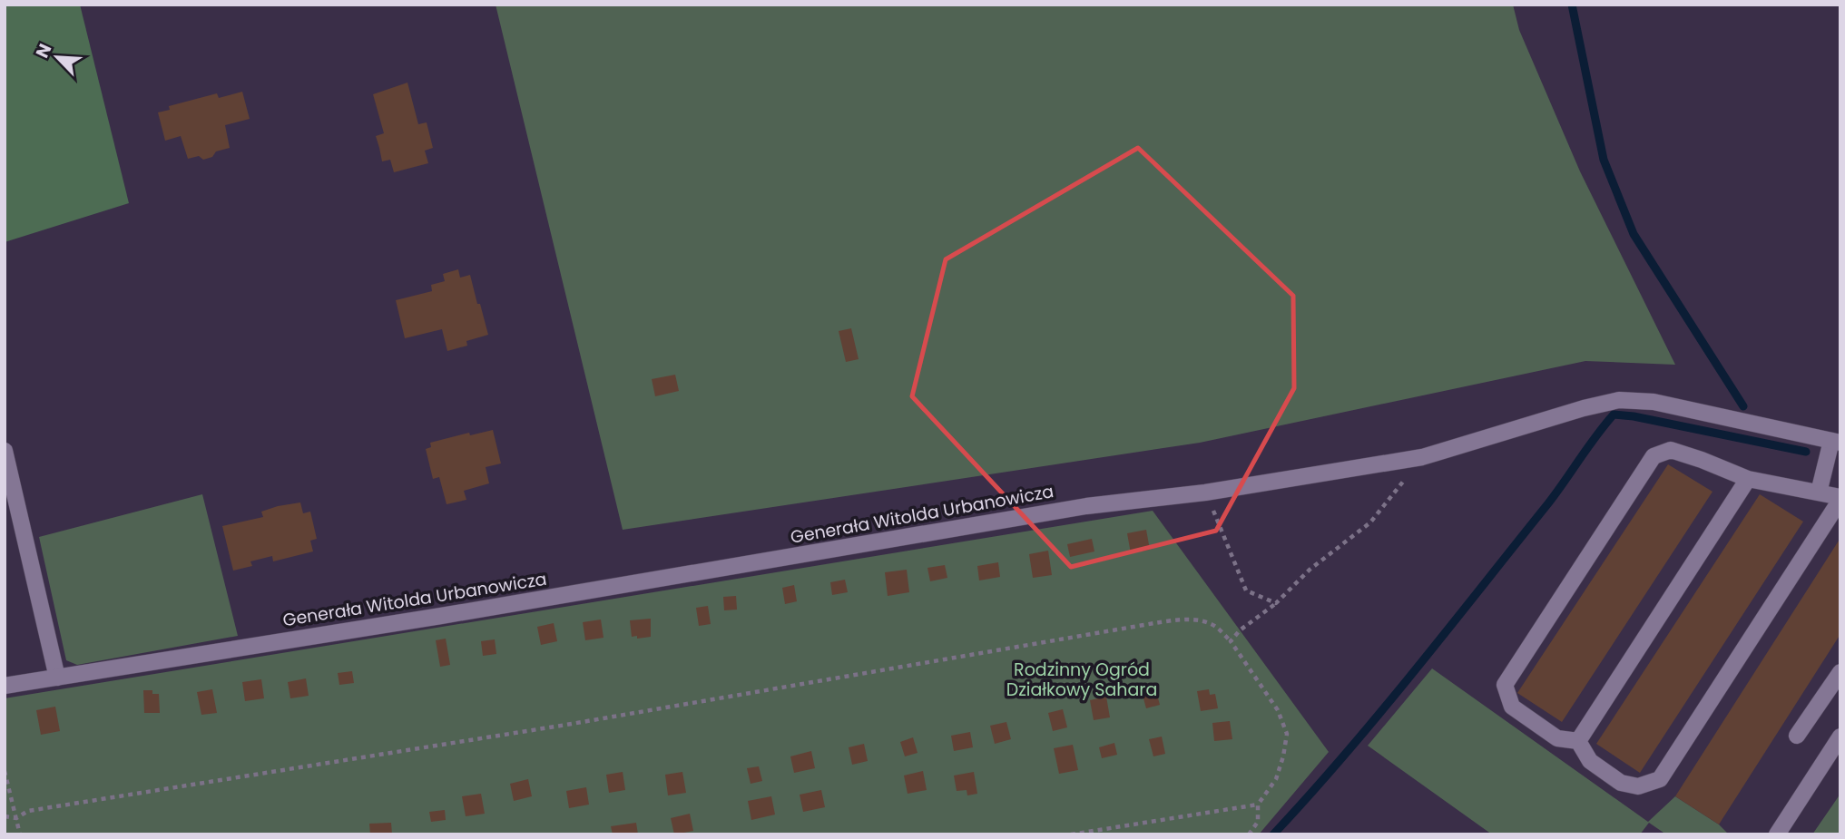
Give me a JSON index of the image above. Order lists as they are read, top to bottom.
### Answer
{
  "streets": {
    "street": ["Generała Witolda Urbanowicza"]
  },
  "parks": ["Rodzinny Ogród Działkowy Sahara"],
  "north": "top left"
}
